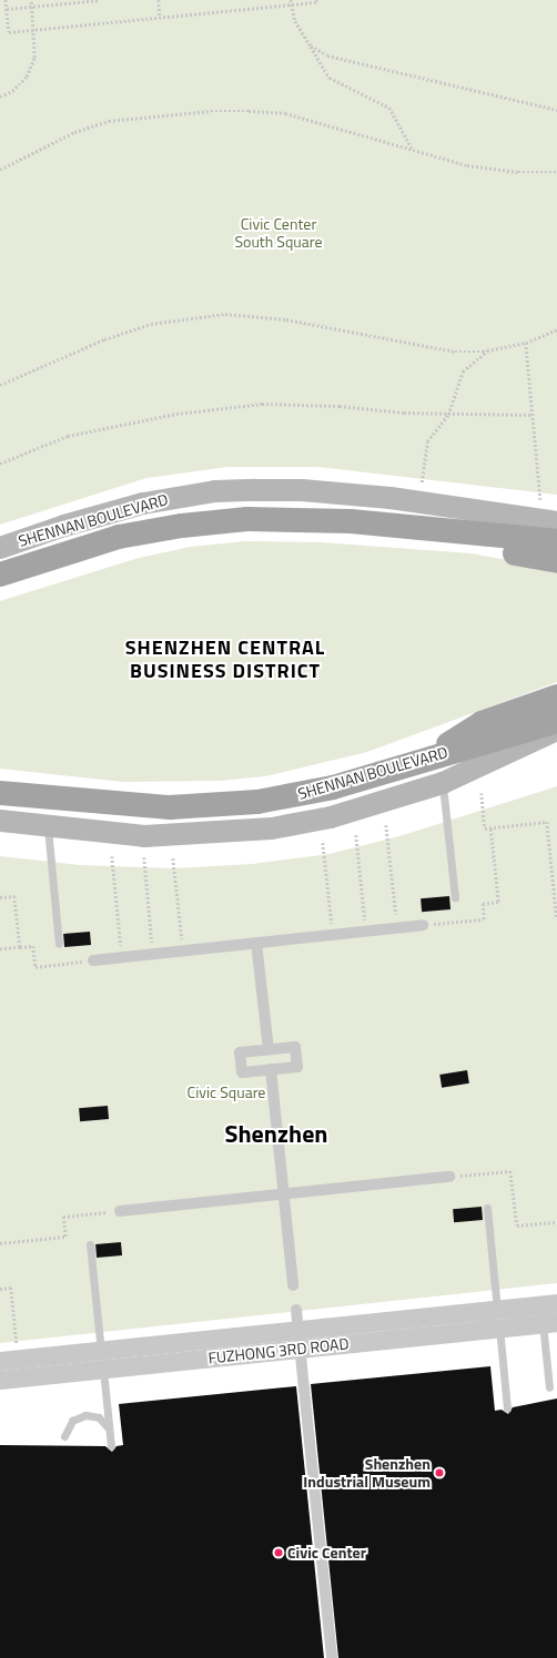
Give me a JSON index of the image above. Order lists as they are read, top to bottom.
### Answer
{
  "streets": {
    "main road": ["SHENNAN BOULEVARD"],
    "street": ["FUZHONG 3RD ROAD"]
  },
  "districts": ["SHENZHEN CENTRAL BUSINESS DISTRICT", "Shenzhen"],
  "parks": ["Civic Center South Square", "Civic Square"],
  "places": ["Shenzhen Industrial Museum", "Civic Center"]
}
